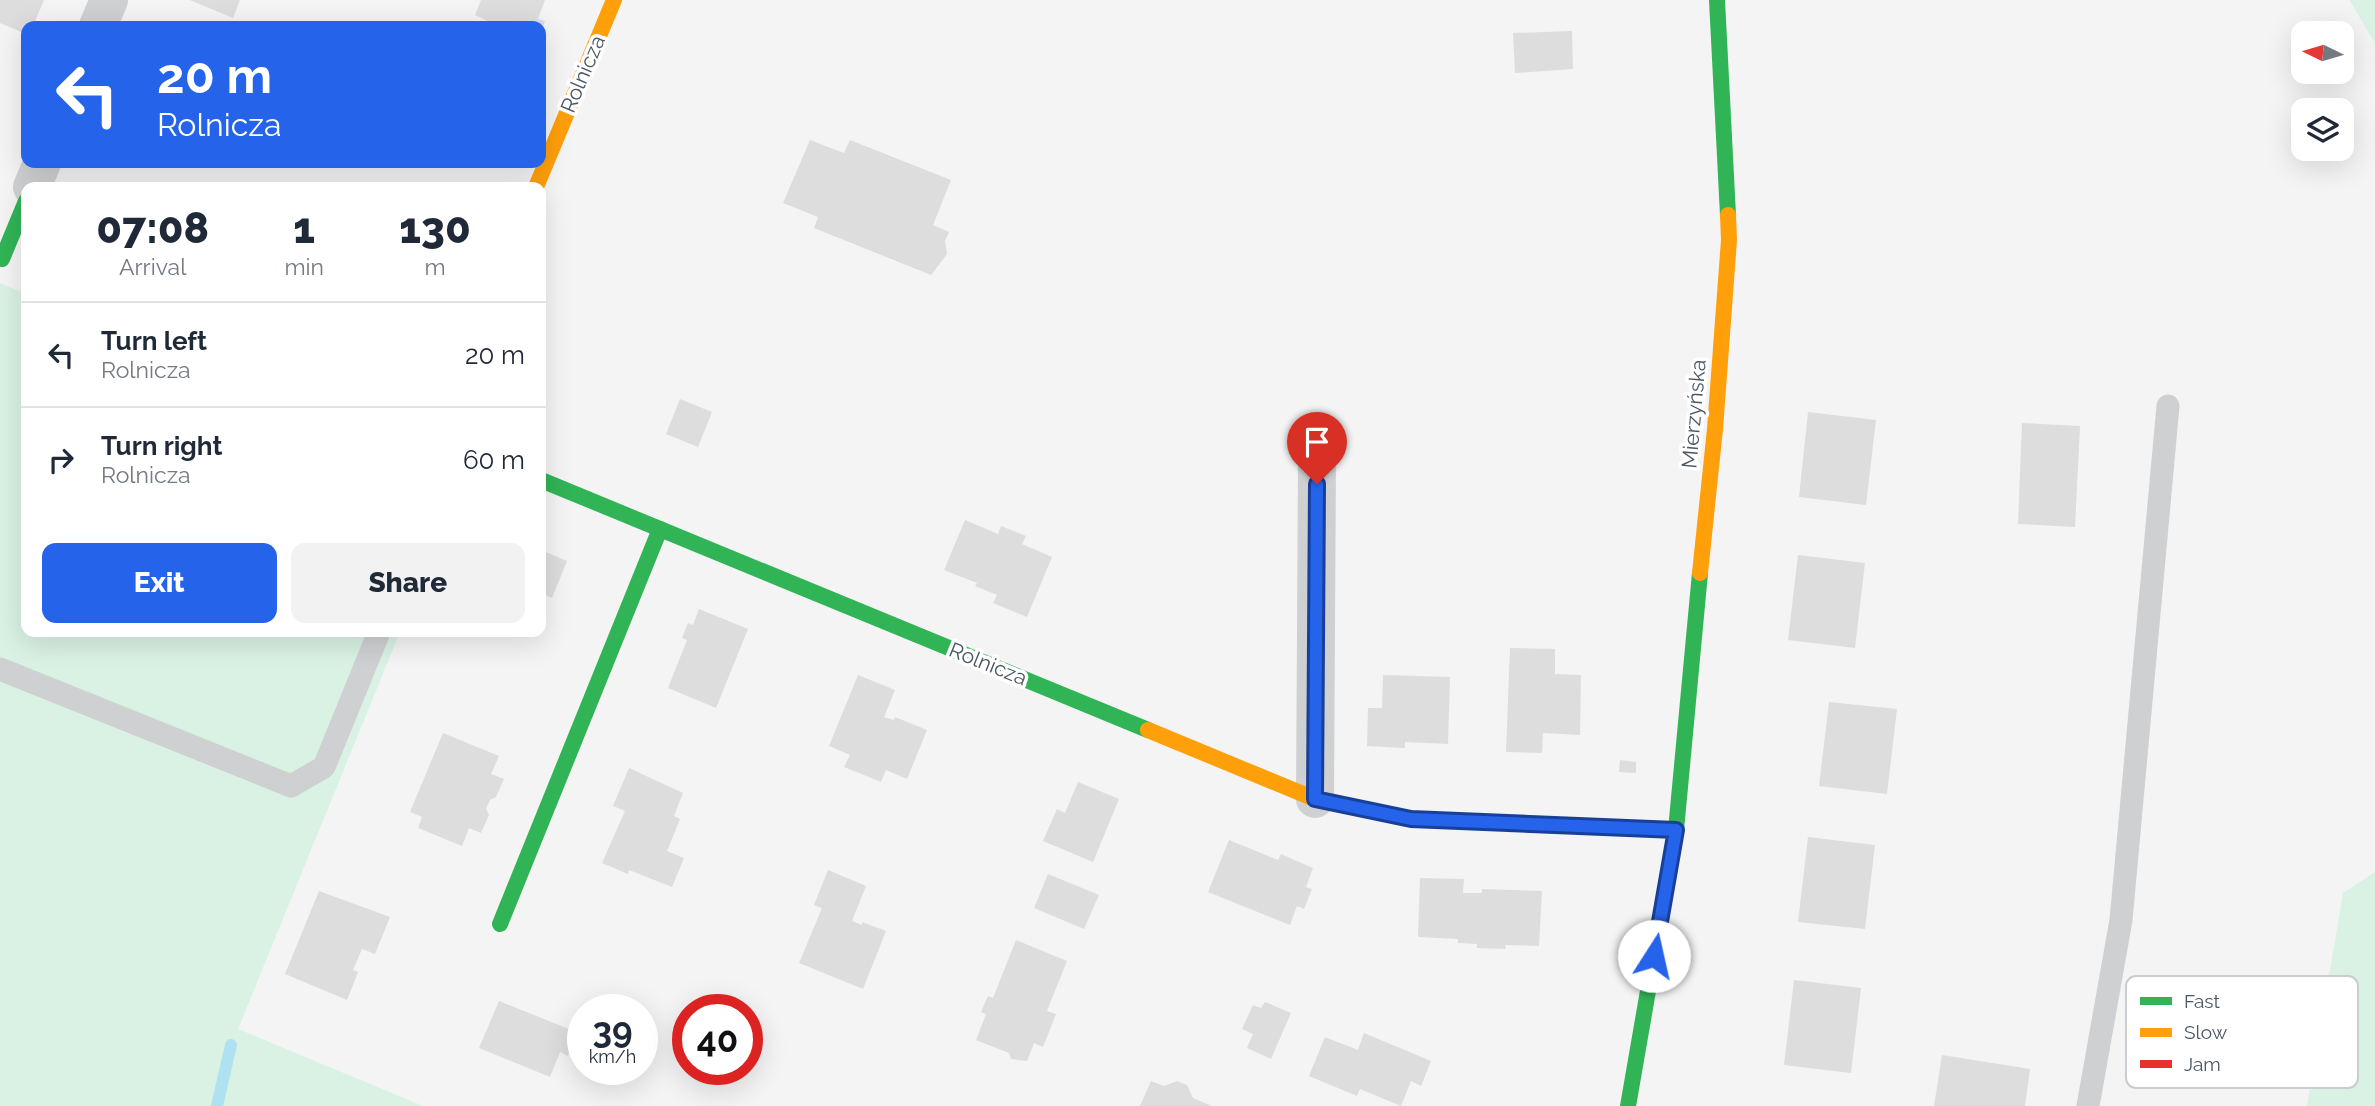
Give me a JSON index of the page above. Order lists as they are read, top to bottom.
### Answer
{
  "streets": {
    "street": ["Rolnicza", "Mierzyńska"]
  },
  "crossings": [
    ["Rolnicza", "Mierzyńska"]
  ],
  "legend": ["Fast", "Slow", "Jam"],
  "north": "left",
  "page": {
    "turn": ["20 m", "Rolnicza"],
    "eta": [
      "07:08",
      "Arrival",
      "1",
      "min",
      "130",
      "m"
    ],
    "list": [
      {
        "name": "Turn left",
        "note": "Rolnicza",
        "value": "20 m"
      },
      {
        "name": "Turn right",
        "note": "Rolnicza",
        "value": "60 m"
      }
    ],
    "buttons": ["Exit", "Share"],
    "speed": "39 km/h",
    "limit": "40"
  }
}
